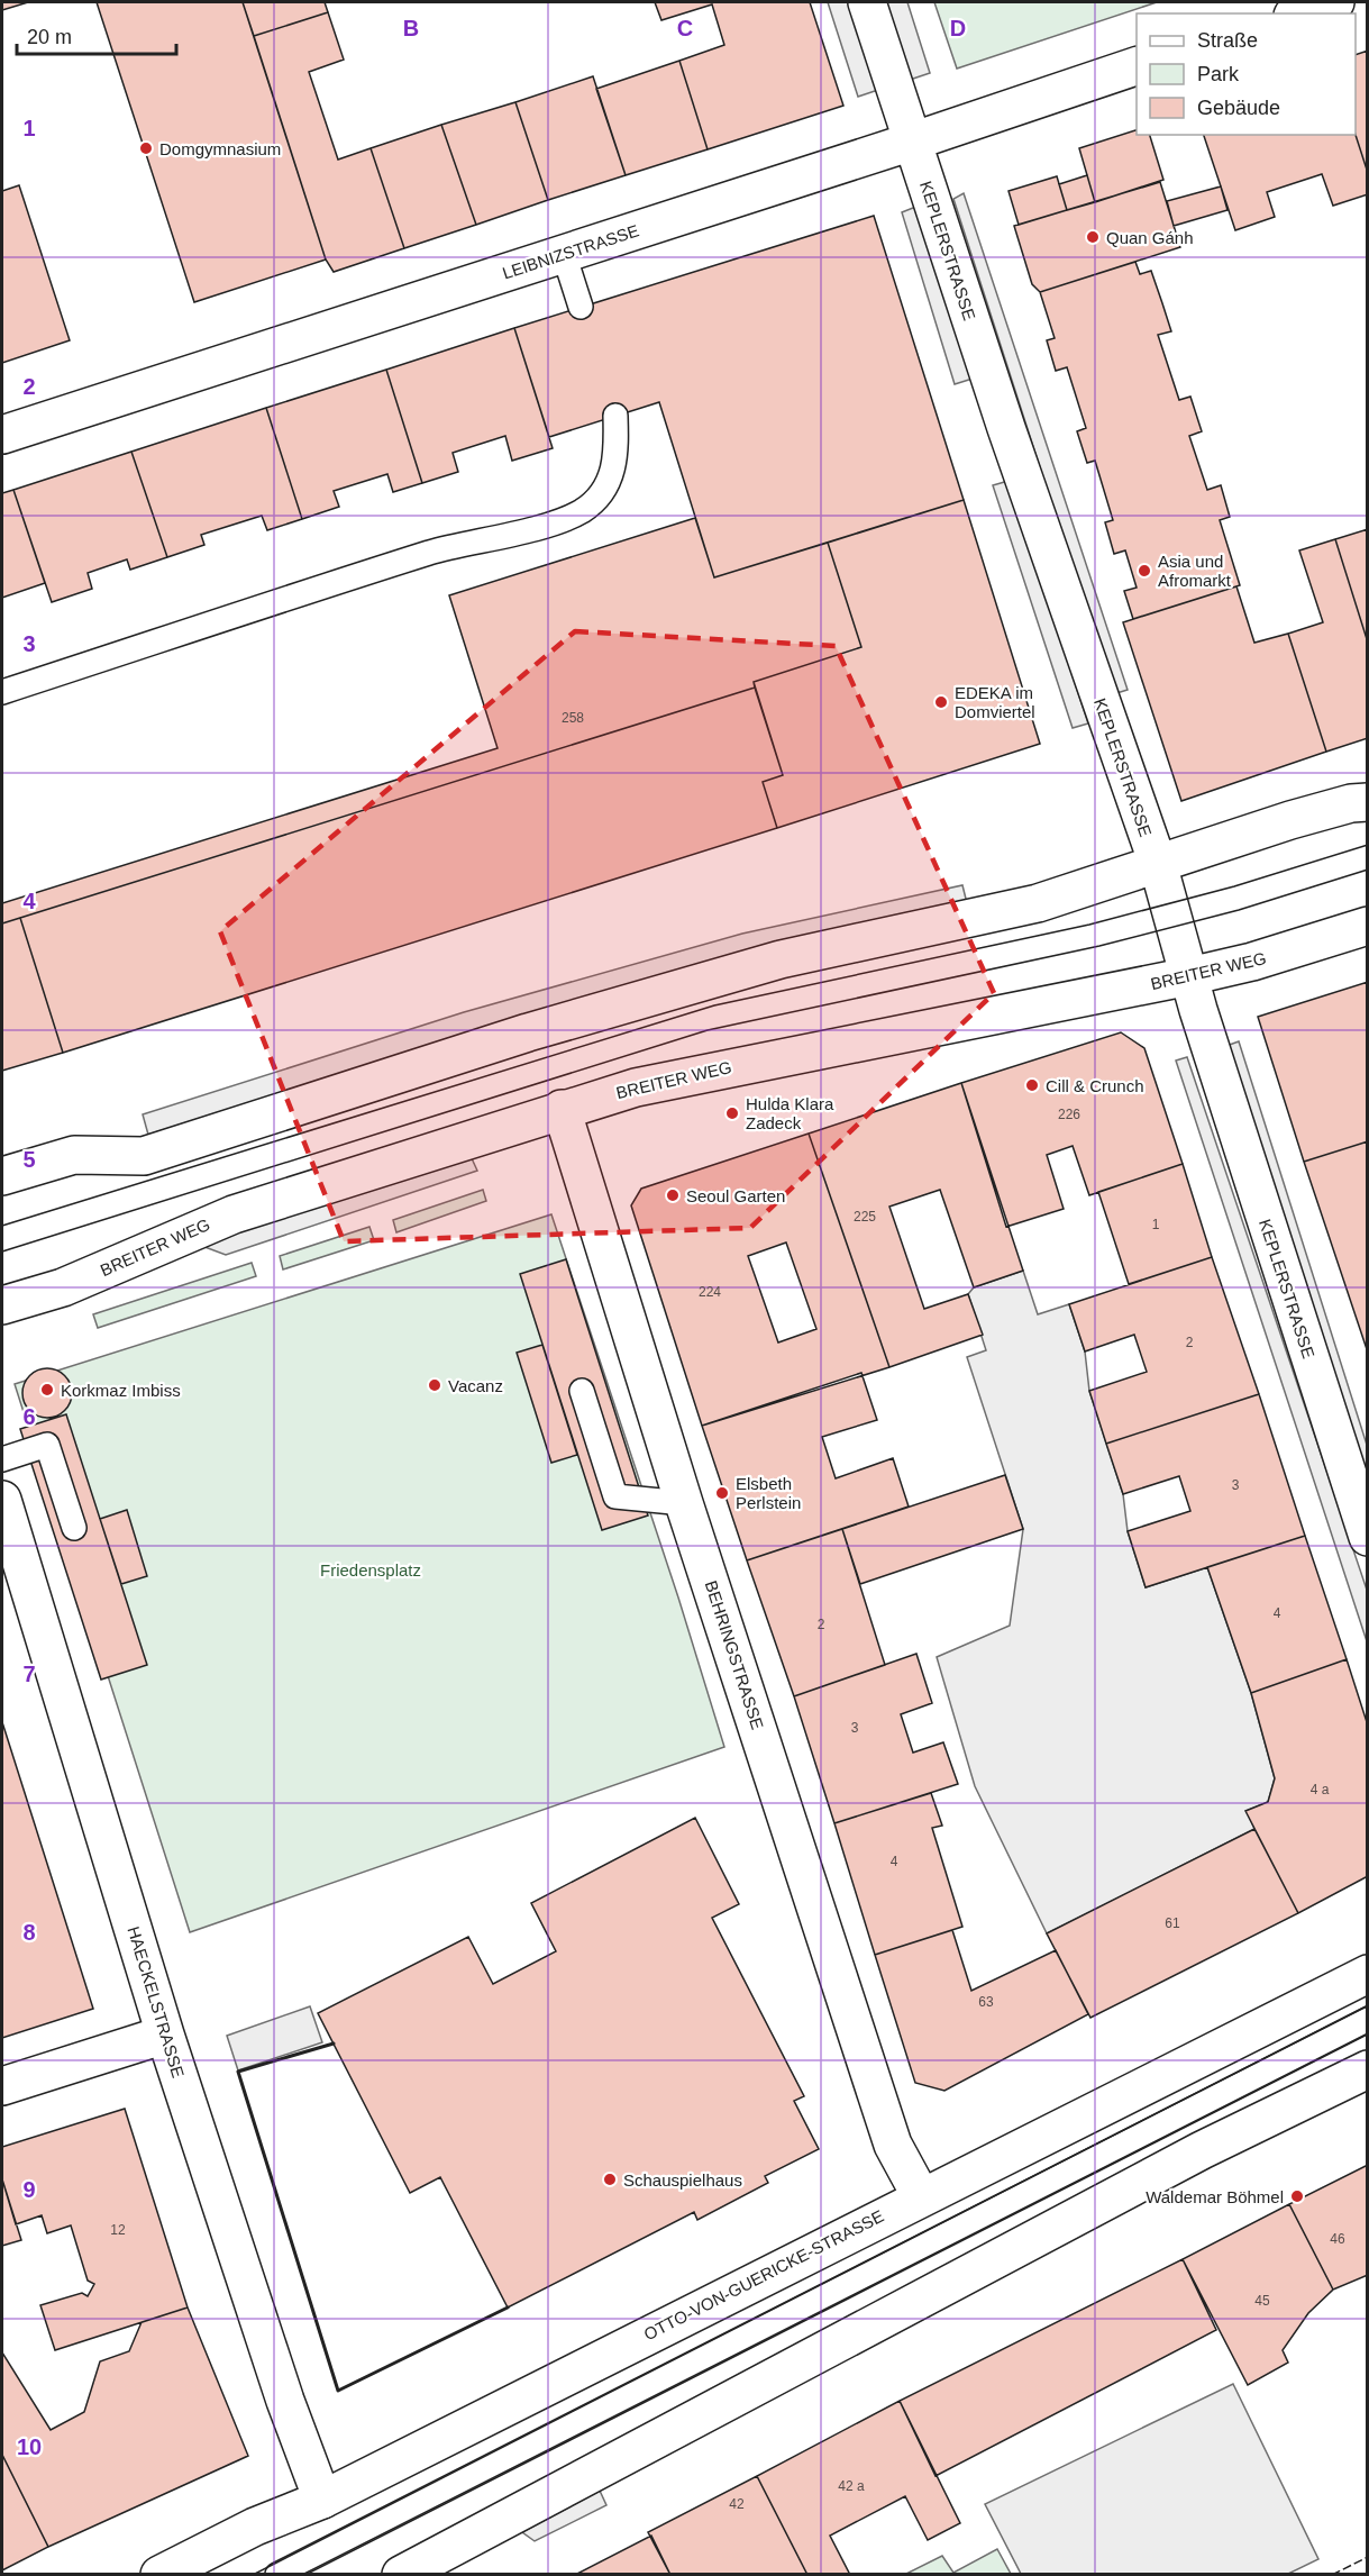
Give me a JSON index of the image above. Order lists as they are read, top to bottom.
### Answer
{
  "streets": {
    "street": [
      "KEPLERSTRASSE",
      "LEIBNIZSTRASSE",
      "BREITER WEG",
      "BEHRINGSTRASSE",
      "HAECKELSTRASSE",
      "OTTO-VON-GUERICKE-STRASSE"
    ]
  },
  "crossings": [
    ["KEPLERSTRASSE", "LEIBNIZSTRASSE"],
    ["KEPLERSTRASSE", "BREITER WEG"],
    ["BREITER WEG", "BEHRINGSTRASSE"],
    ["BEHRINGSTRASSE", "OTTO-VON-GUERICKE-STRASSE"],
    ["HAECKELSTRASSE", "OTTO-VON-GUERICKE-STRASSE"]
  ],
  "parks": ["Friedensplatz"],
  "places": [
    "Domgymnasium",
    "Quan Gánh",
    "Asia und Afromarkt",
    "EDEKA im Domviertel",
    "Cill & Crunch",
    "Hulda Klara Zadeck",
    "Seoul Garten",
    "Vacanz",
    "Korkmaz Imbiss",
    "Elsbeth Perlstein",
    "Schauspielhaus",
    "Waldemar Böhmel"
  ],
  "house_numbers": [
    "258",
    "226",
    "225",
    "1",
    "224",
    "2",
    "3",
    "4",
    "2",
    "3",
    "4 a",
    "4",
    "61",
    "63",
    "12",
    "46",
    "45",
    "42 a",
    "42"
  ],
  "legend": ["Straße", "Park", "Gebäude"],
  "scale_bar": "20 m",
  "grid": {
    "columns": ["B", "C", "D"],
    "rows": [
      "1",
      "2",
      "3",
      "4",
      "5",
      "6",
      "7",
      "8",
      "9",
      "10"
    ]
  }
}
